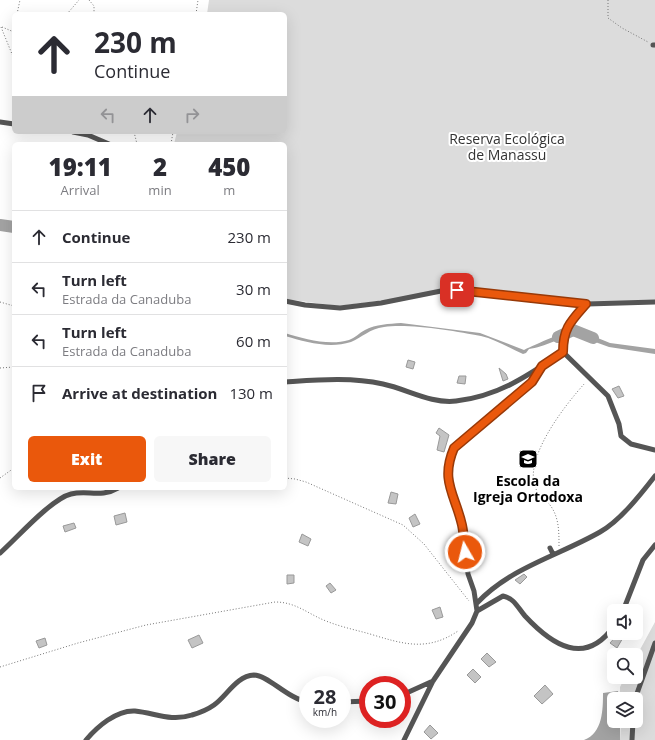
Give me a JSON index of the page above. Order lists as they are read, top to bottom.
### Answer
{
  "parks": ["Reserva Ecológica de Manassu"],
  "places": {
    "school or university": ["Escola da Igreja Ortodoxa"]
  },
  "page": {
    "turn": ["230 m", "Continue"],
    "eta": [
      "19:11",
      "Arrival",
      "2",
      "min",
      "450",
      "m"
    ],
    "list": [
      {
        "name": "Continue",
        "value": "230 m"
      },
      {
        "name": "Turn left",
        "note": "Estrada da Canaduba",
        "value": "30 m"
      },
      {
        "name": "Turn left",
        "note": "Estrada da Canaduba",
        "value": "60 m"
      },
      {
        "name": "Arrive at destination",
        "value": "130 m"
      }
    ],
    "buttons": ["Exit", "Share"],
    "speed": "28 km/h",
    "limit": "30"
  }
}
